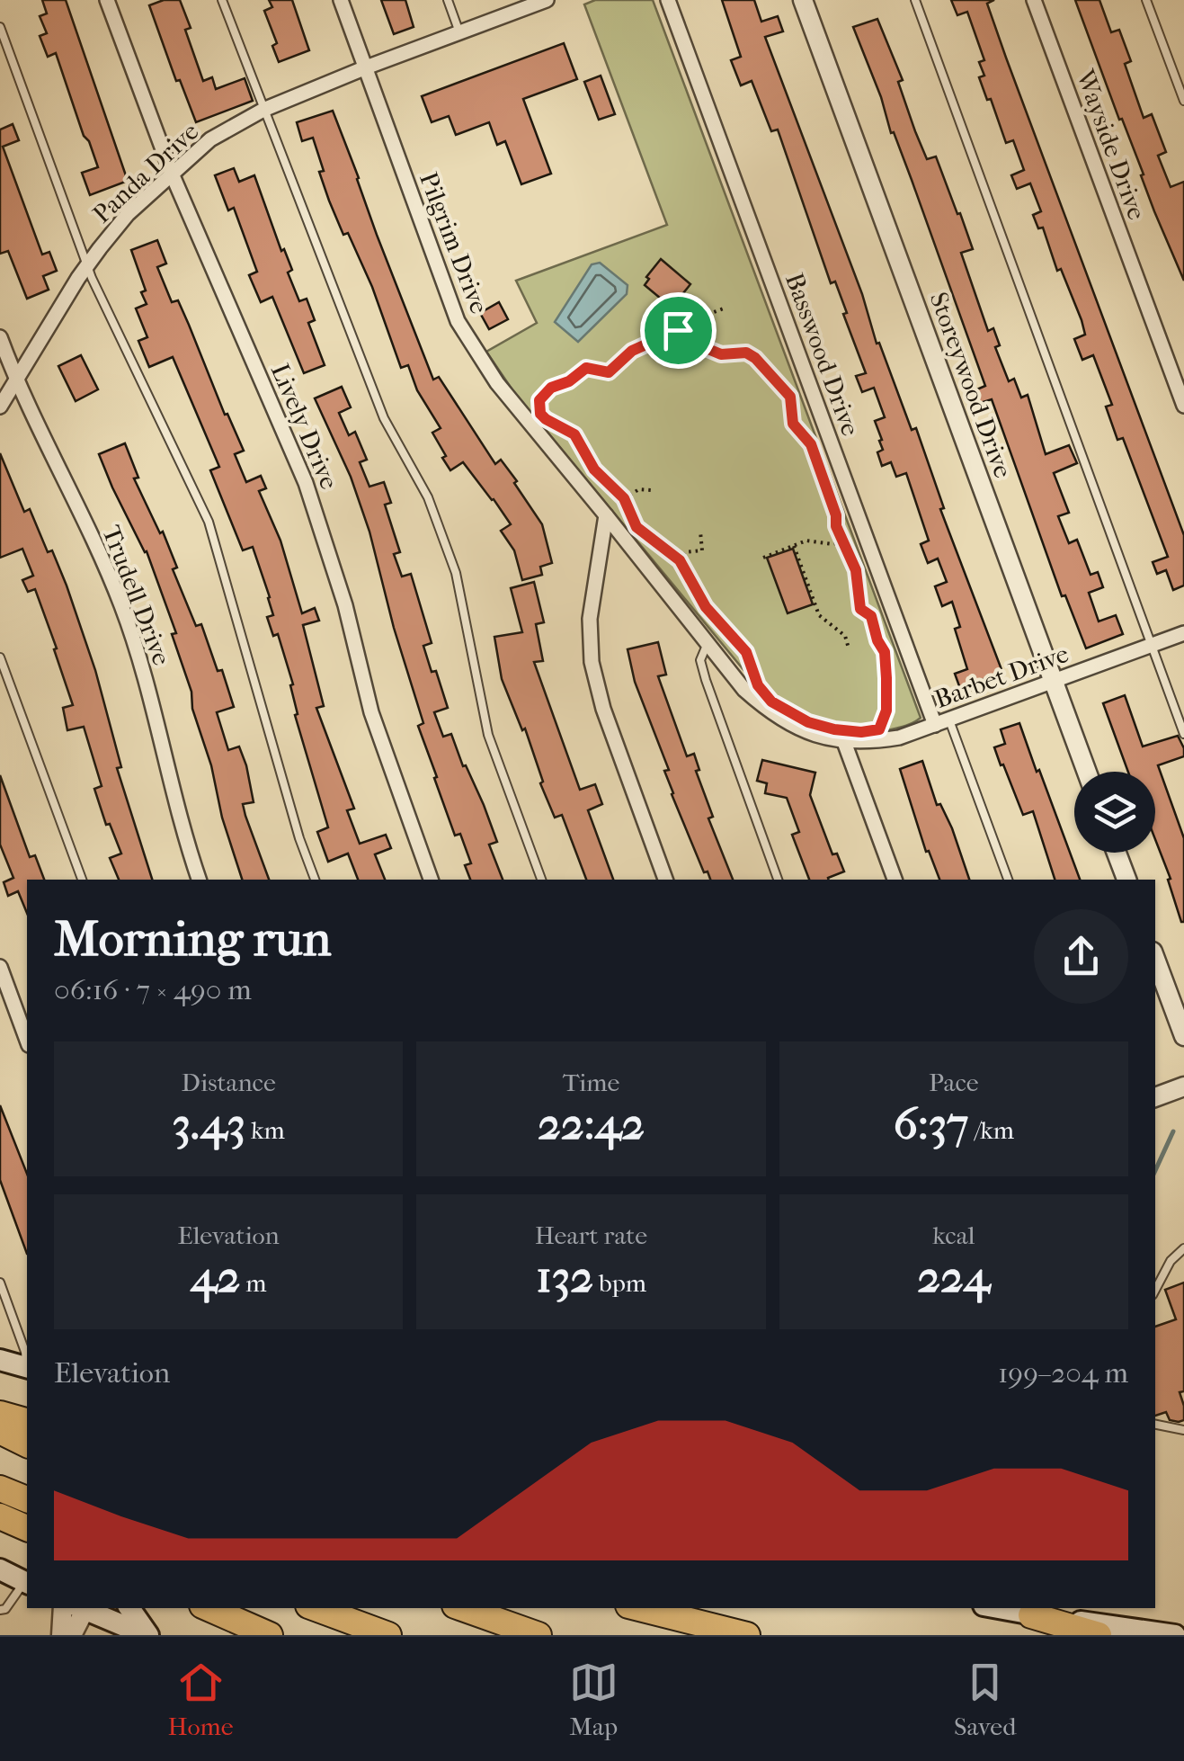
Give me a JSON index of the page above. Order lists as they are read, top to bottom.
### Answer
{
  "streets": {
    "street": [
      "Wayside Drive",
      "Panda Drive",
      "Pilgrim Drive",
      "Basswood Drive",
      "Storeywood Drive",
      "Lively Drive",
      "Trudell Drive",
      "Barbet Drive"
    ]
  },
  "crossings": [
    ["Panda Drive", "Pilgrim Drive"],
    ["Panda Drive", "Lively Drive"],
    ["Panda Drive", "Trudell Drive"],
    ["Pilgrim Drive", "Barbet Drive"],
    ["Basswood Drive", "Barbet Drive"],
    ["Storeywood Drive", "Barbet Drive"]
  ],
  "page": {
    "heading": ["Morning run", "06:16 · 7 × 490 m"],
    "stats": [
      ["Distance", "3.43 km"],
      ["Time", "22:42"],
      ["Pace", "6:37 /km"],
      ["Elevation", "42 m"],
      ["Heart rate", "132 bpm"],
      ["kcal", "224"]
    ],
    "chart": ["Elevation", "199–204 m"],
    "tabs": ["Home", "Map", "Saved"]
  }
}
